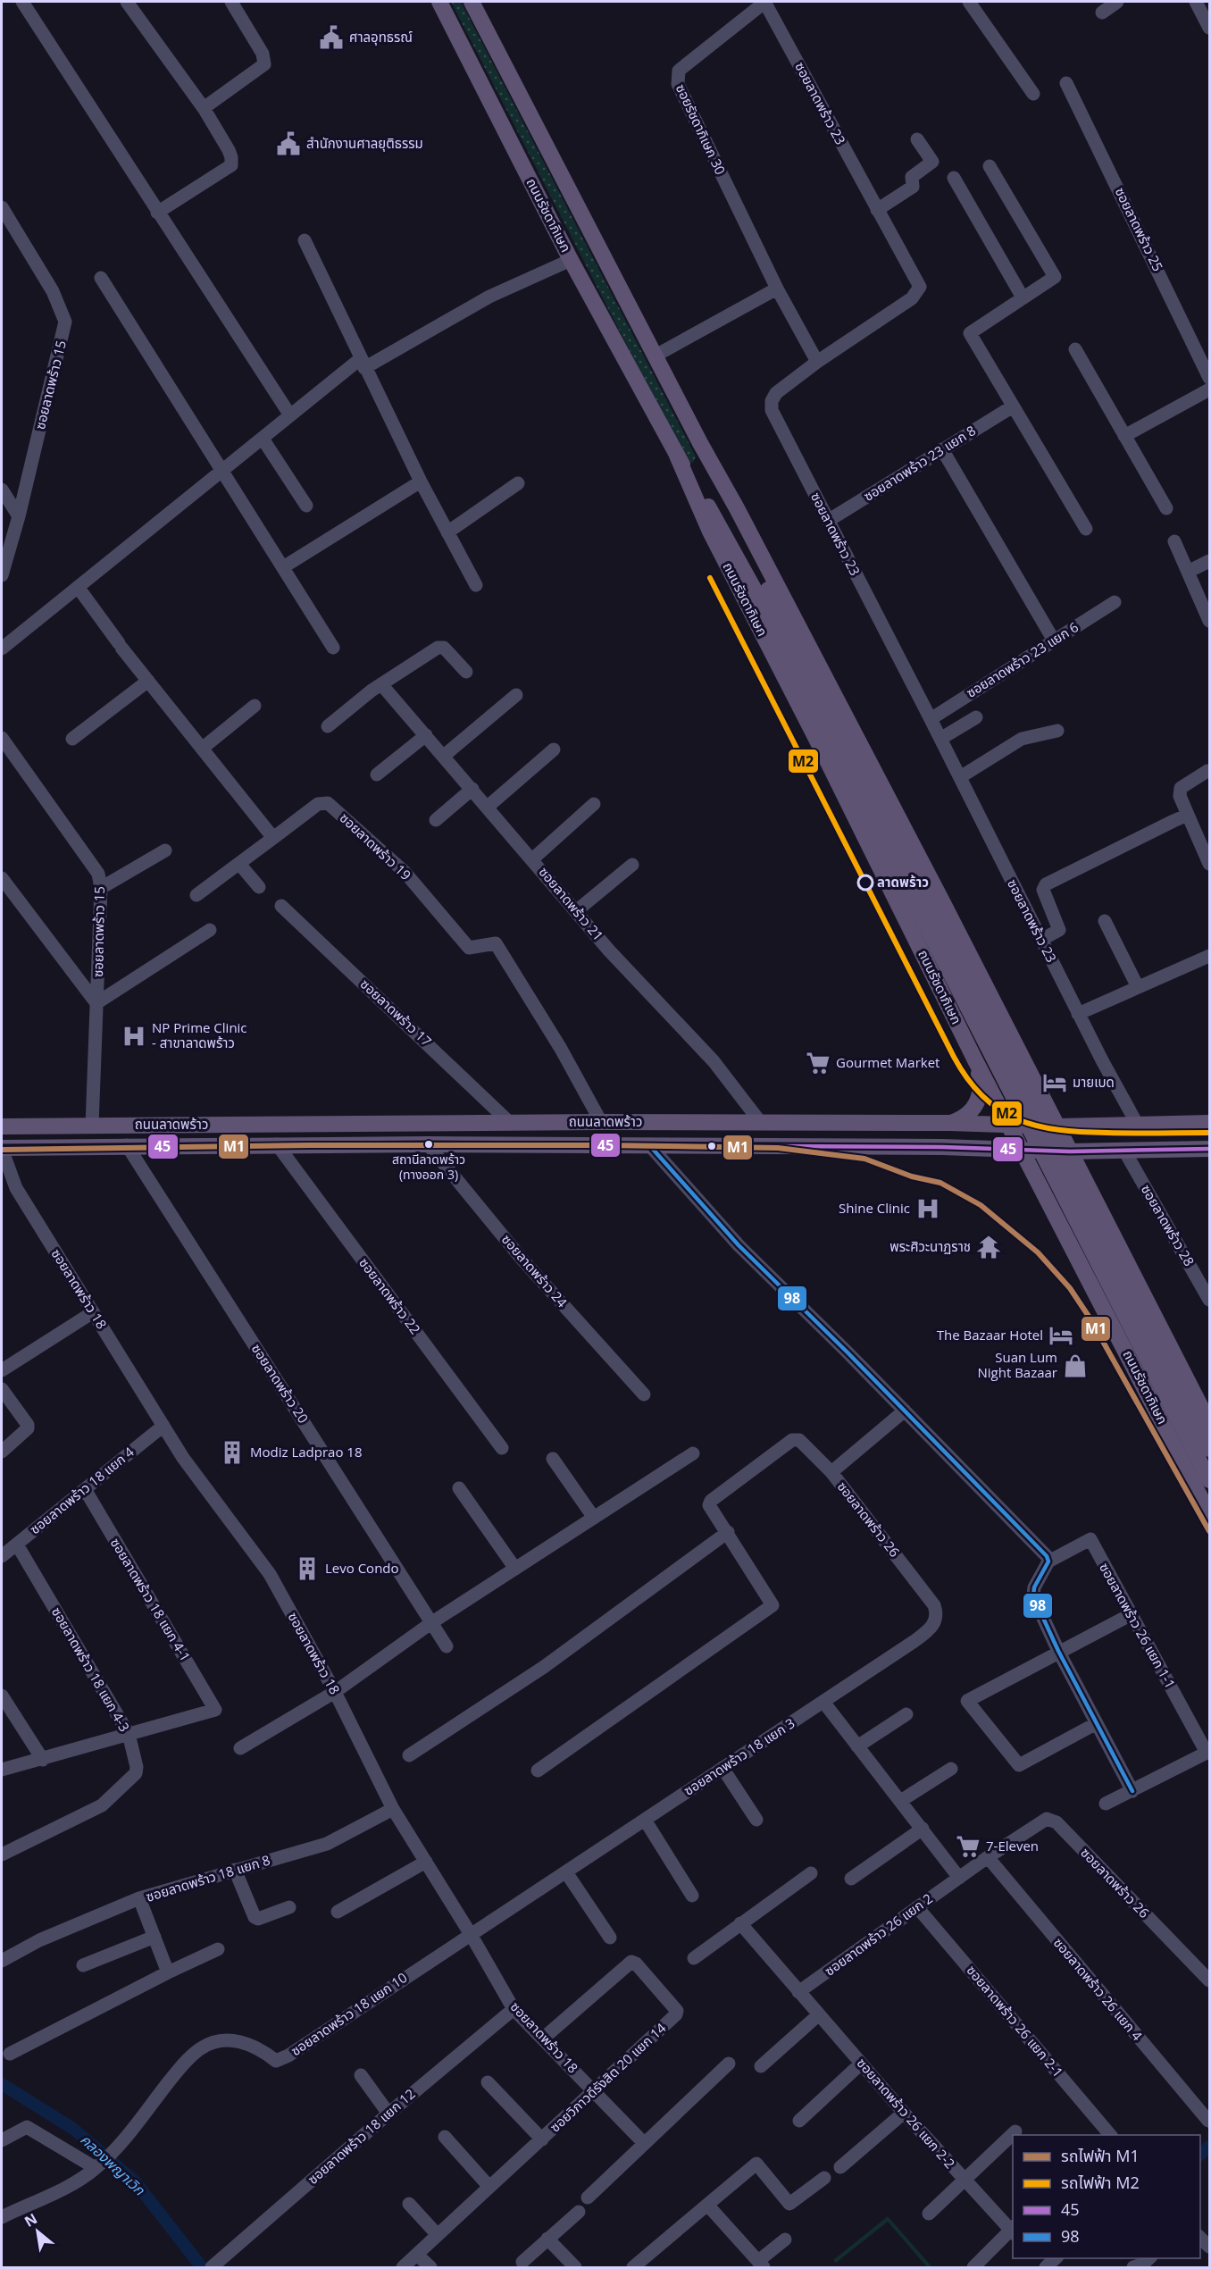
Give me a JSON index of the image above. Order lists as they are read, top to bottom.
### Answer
{
  "streets": {
    "main road": ["ถนนรัชดาภิเษก", "ถนนลาดพร้าว"],
    "street": [
      "ซอยลาดพร้าว 23",
      "ซอยรัชดาภิเษก 30",
      "ซอยลาดพร้าว 25",
      "ซอยลาดพร้าว 15",
      "ซอยลาดพร้าว 23 แยก 8",
      "ซอยลาดพร้าว 23 แยก 6",
      "ซอยลาดพร้าว 19",
      "ซอยลาดพร้าว 21",
      "ซอยลาดพร้าว 17",
      "ซอยลาดพร้าว 28",
      "ซอยลาดพร้าว 24",
      "ซอยลาดพร้าว 18",
      "ซอยลาดพร้าว 22",
      "ซอยลาดพร้าว 20",
      "ซอยลาดพร้าว 18 แยก 4",
      "ซอยลาดพร้าว 26",
      "ซอยลาดพร้าว 18 แยก 4-1",
      "ซอยลาดพร้าว 26 แยก 1-1",
      "ซอยลาดพร้าว 18 แยก 4-3",
      "ซอยลาดพร้าว 18 แยก 3",
      "ซอยลาดพร้าว 18 แยก 8",
      "ซอยลาดพร้าว 26 แยก 2",
      "ซอยลาดพร้าว 26 แยก 4",
      "ซอยลาดพร้าว 18 แยก 10",
      "ซอยลาดพร้าว 26 แยก 2-1",
      "ซอยวิภาวดีรังสิต 20 แยก 14",
      "ซอยลาดพร้าว 26 แยก 2-2",
      "ซอยลาดพร้าว 18 แยก 12"
    ]
  },
  "crossings": [
    ["ซอยลาดพร้าว 23", "ซอยรัชดาภิเษก 30"],
    ["ซอยลาดพร้าว 23", "ซอยลาดพร้าว 23 แยก 8"],
    ["ซอยลาดพร้าว 23", "ซอยลาดพร้าว 23 แยก 6"],
    ["ซอยลาดพร้าว 23", "ถนนลาดพร้าว"],
    ["ถนนรัชดาภิเษก", "ถนนลาดพร้าว"],
    ["ซอยลาดพร้าว 15", "ถนนลาดพร้าว"],
    ["ซอยลาดพร้าว 19", "ถนนลาดพร้าว"],
    ["ซอยลาดพร้าว 21", "ถนนลาดพร้าว"],
    ["ซอยลาดพร้าว 17", "ถนนลาดพร้าว"],
    ["ถนนลาดพร้าว", "ซอยลาดพร้าว 28"],
    ["ถนนลาดพร้าว", "ซอยลาดพร้าว 24"],
    ["ถนนลาดพร้าว", "ซอยลาดพร้าว 18"],
    ["ถนนลาดพร้าว", "ซอยลาดพร้าว 22"],
    ["ถนนลาดพร้าว", "ซอยลาดพร้าว 20"],
    ["ซอยลาดพร้าว 18", "ซอยลาดพร้าว 18 แยก 4"],
    ["ซอยลาดพร้าว 18", "ซอยลาดพร้าว 18 แยก 3"],
    ["ซอยลาดพร้าว 18", "ซอยลาดพร้าว 18 แยก 8"],
    ["ซอยลาดพร้าว 18", "ซอยลาดพร้าว 18 แยก 10"],
    ["ซอยลาดพร้าว 18", "ซอยวิภาวดีรังสิต 20 แยก 14"],
    ["ซอยลาดพร้าว 18", "ซอยลาดพร้าว 18 แยก 12"],
    ["ซอยลาดพร้าว 18 แยก 4", "ซอยลาดพร้าว 18 แยก 4-1"],
    ["ซอยลาดพร้าว 18 แยก 4", "ซอยลาดพร้าว 18 แยก 4-3"],
    ["ซอยลาดพร้าว 26", "ซอยลาดพร้าว 18 แยก 3"],
    ["ซอยลาดพร้าว 26", "ซอยลาดพร้าว 26 แยก 2"],
    ["ซอยลาดพร้าว 26", "ซอยลาดพร้าว 26 แยก 4"],
    ["ซอยลาดพร้าว 18 แยก 4-1", "ซอยลาดพร้าว 18 แยก 4-3"],
    ["ซอยลาดพร้าว 18 แยก 3", "ซอยลาดพร้าว 18 แยก 10"],
    ["ซอยลาดพร้าว 26 แยก 2", "ซอยลาดพร้าว 26 แยก 2-1"],
    ["ซอยลาดพร้าว 26 แยก 2", "ซอยลาดพร้าว 26 แยก 2-2"]
  ],
  "water": ["คลองพญาเวิก"],
  "places": {
    "public building": ["ศาลอุทธรณ์", "สำนักงานศาลยุติธรรม"],
    "other": ["ลาดพร้าว", "สถานีลาดพร้าว (ทางออก 3)"],
    "hospital": ["NP Prime Clinic - สาขาลาดพร้าว", "Shine Clinic"],
    "supermarket": ["Gourmet Market", "7-Eleven"],
    "hotel": ["มายเบด", "The Bazaar Hotel"],
    "temple": ["พระศิวะนาฏราช"],
    "shop": ["Suan Lum Night Bazaar"],
    "building": ["Modiz Ladprao 18", "Levo Condo"]
  },
  "lines": [
    "metro line M2",
    "transit line 45",
    "metro line M1",
    "transit line 98"
  ],
  "legend": [
    "รถไฟฟ้า M1",
    "รถไฟฟ้า M2",
    "45",
    "98"
  ],
  "north": "top left"
}
